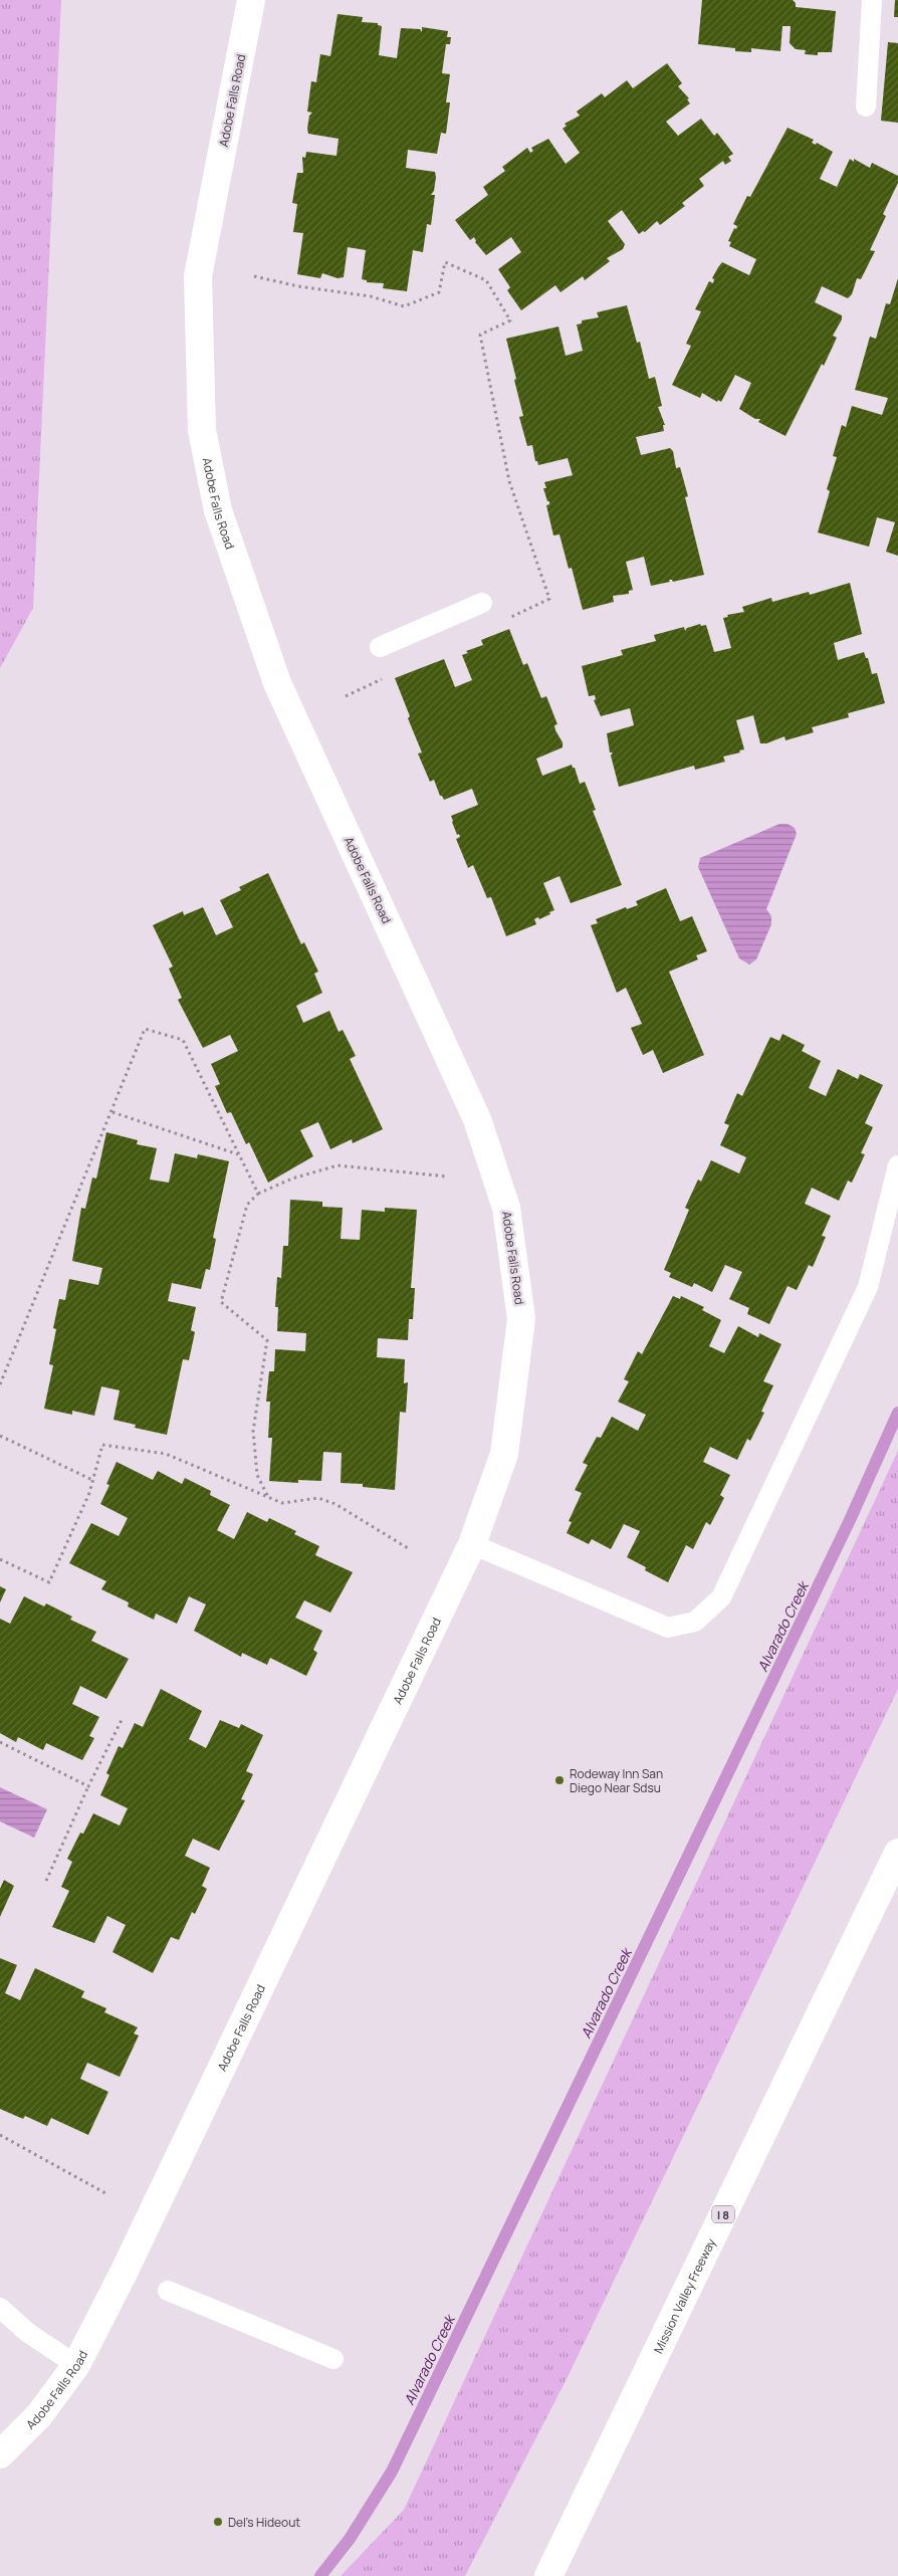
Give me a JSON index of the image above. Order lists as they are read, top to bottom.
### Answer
{
  "streets": {
    "main road": ["Adobe Falls Road", "I 8", "Mission Valley Freeway"]
  },
  "water": ["Alvarado Creek"],
  "places": ["Rodeway Inn San Diego Near Sdsu", "Del’s Hideout"]
}
